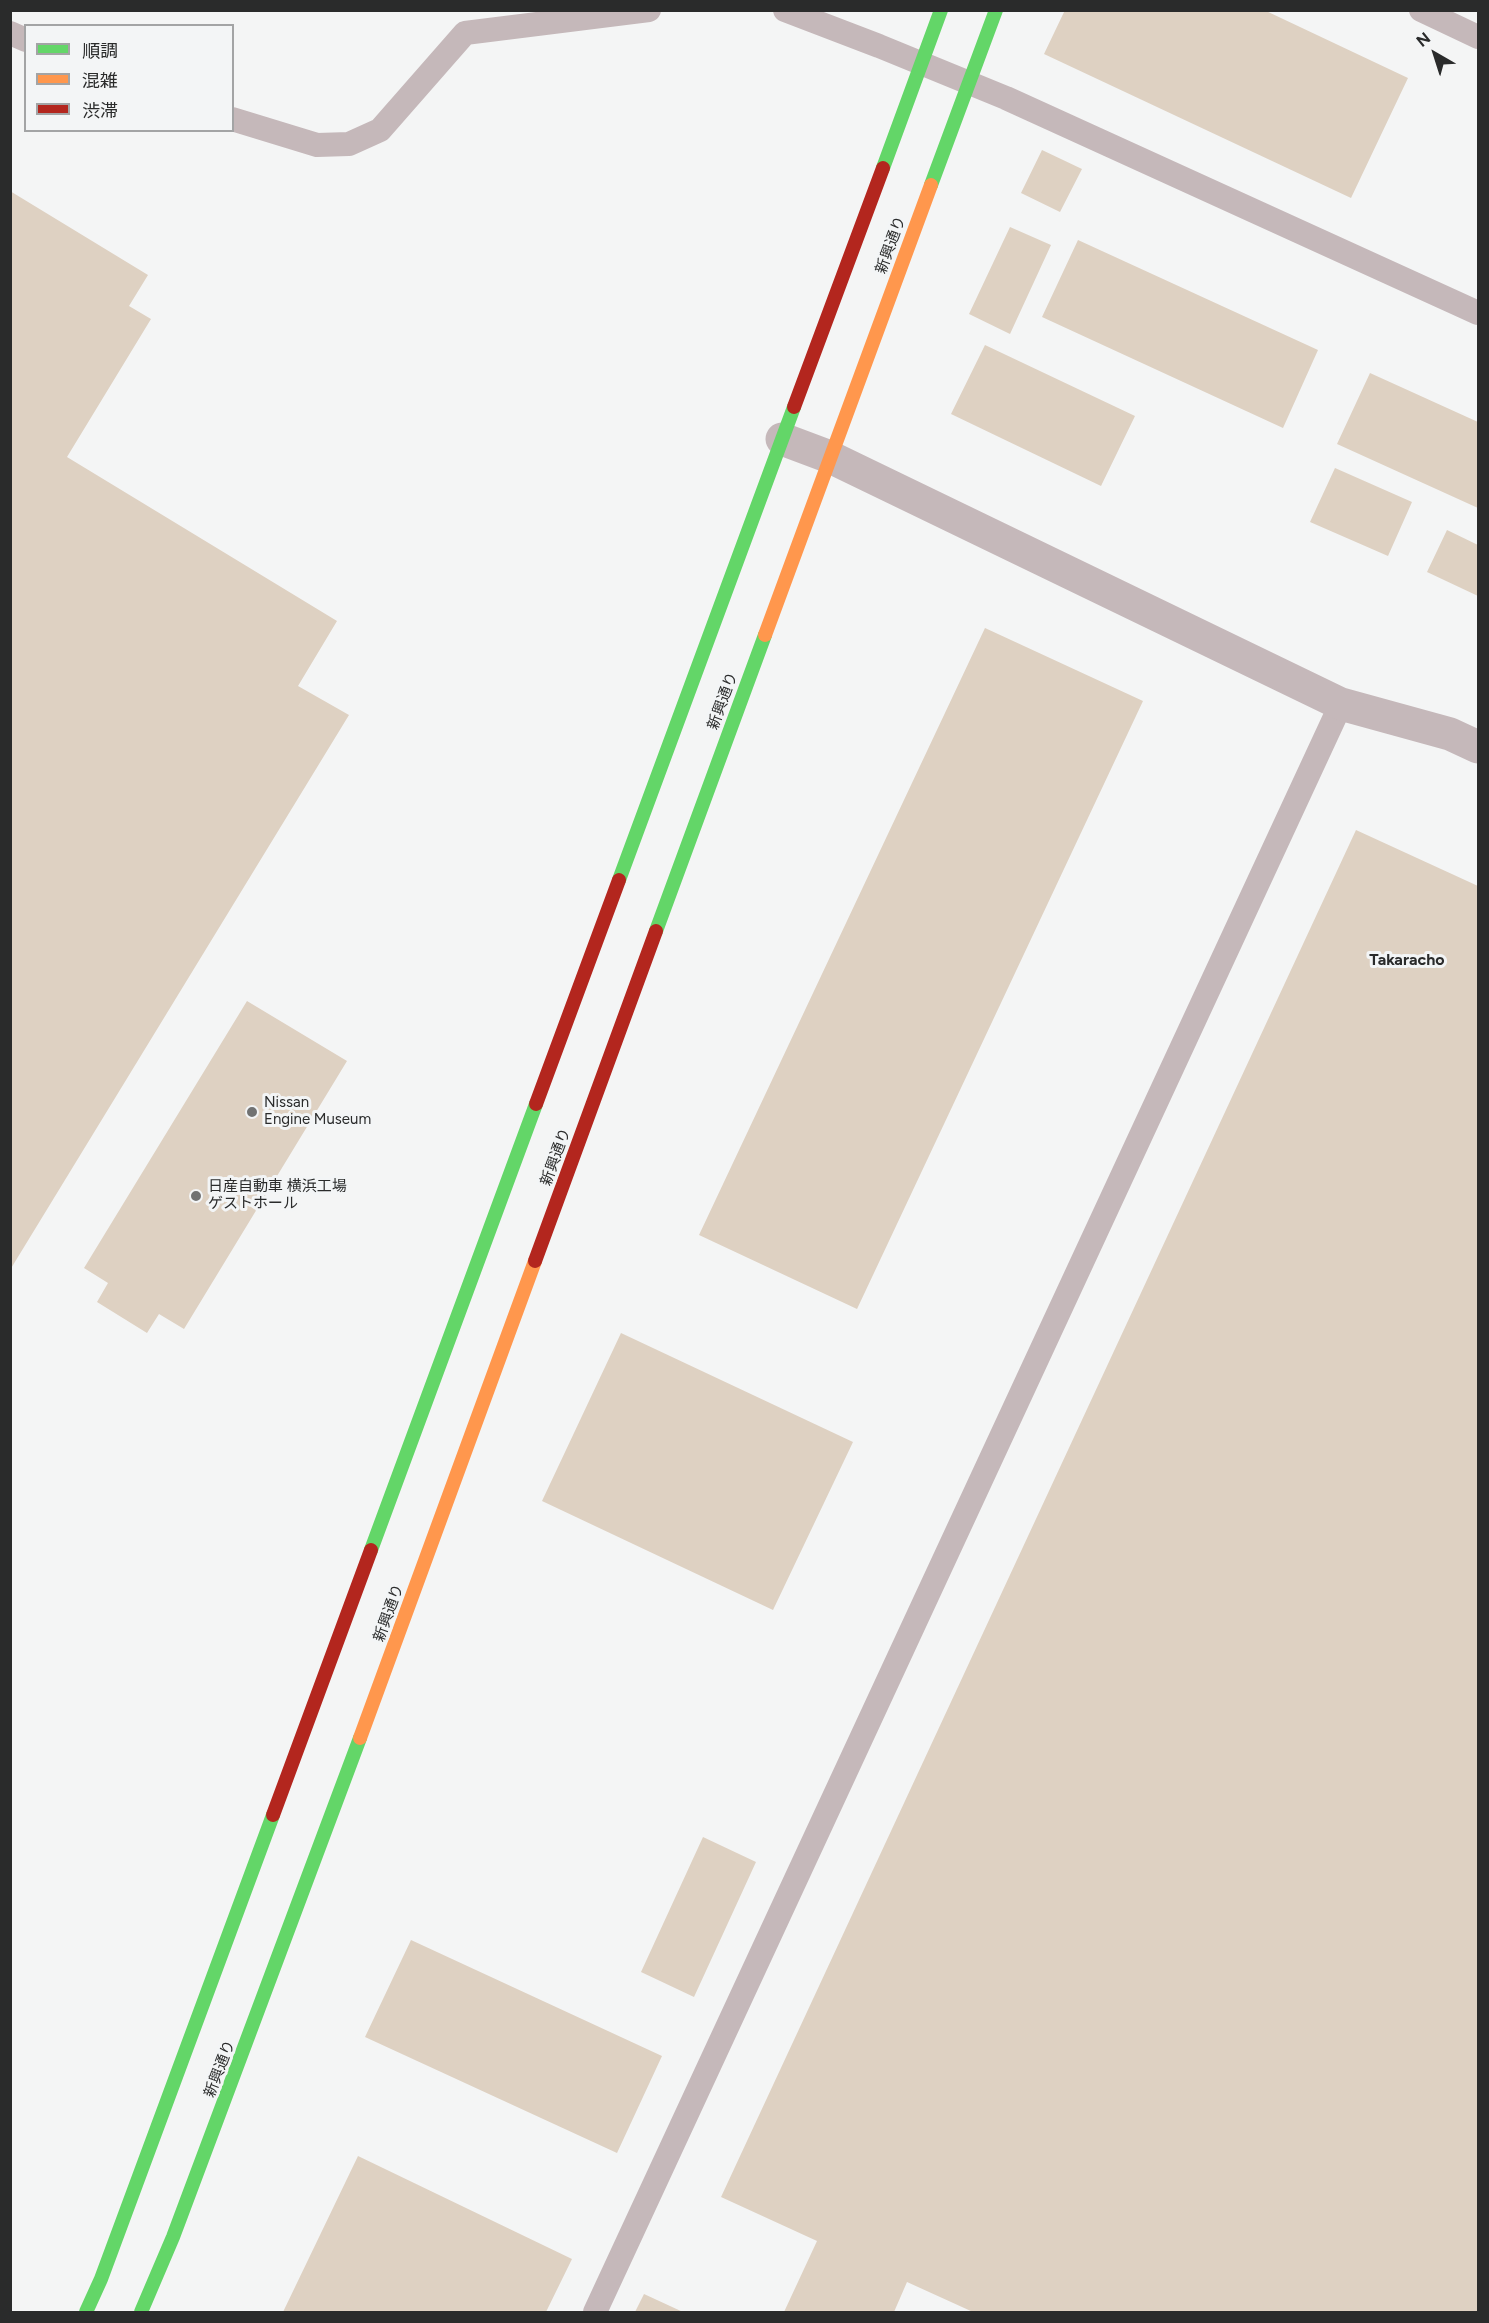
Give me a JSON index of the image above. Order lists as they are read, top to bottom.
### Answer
{
  "streets": {
    "street": ["新興通り"]
  },
  "districts": ["Takaracho"],
  "places": ["Nissan Engine Museum", "日産自動車 横浜工場 ゲストホール"],
  "legend": ["順調", "混雑", "渋滞"],
  "north": "top left"
}
